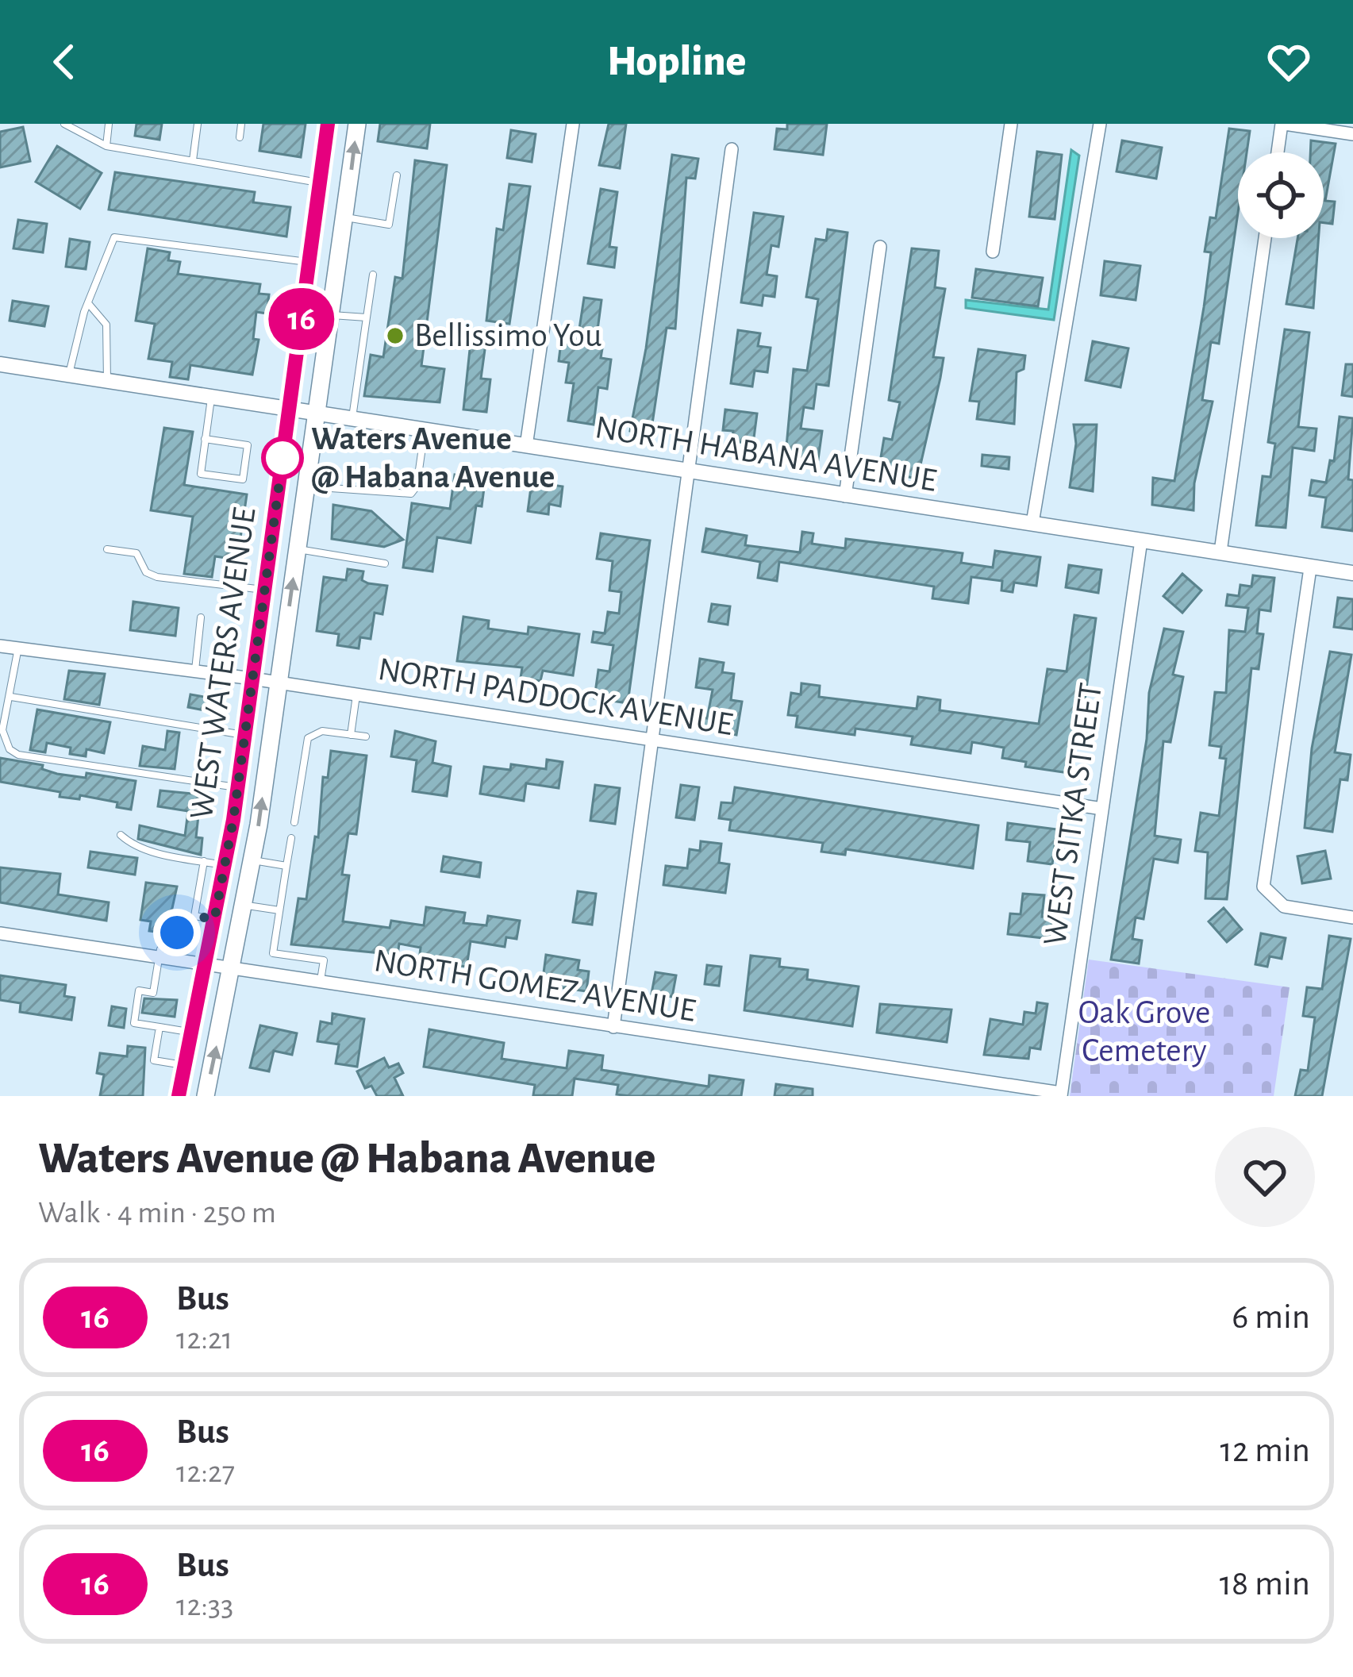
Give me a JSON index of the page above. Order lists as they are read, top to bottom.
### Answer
{
  "streets": {
    "main road": ["WEST WATERS AVENUE"],
    "street": [
      "NORTH HABANA AVENUE",
      "NORTH PADDOCK AVENUE",
      "WEST SITKA STREET",
      "NORTH GOMEZ AVENUE"
    ]
  },
  "crossings": [
    ["NORTH HABANA AVENUE", "WEST WATERS AVENUE"],
    ["NORTH HABANA AVENUE", "WEST SITKA STREET"],
    ["WEST WATERS AVENUE", "NORTH PADDOCK AVENUE"],
    ["WEST WATERS AVENUE", "NORTH GOMEZ AVENUE"],
    ["NORTH PADDOCK AVENUE", "WEST SITKA STREET"],
    ["WEST SITKA STREET", "NORTH GOMEZ AVENUE"]
  ],
  "parks": ["Oak Grove Cemetery"],
  "places": ["Bellissimo You", "Waters Avenue @ Habana Avenue"],
  "lines": ["bus line 16"],
  "page": {
    "header": "Hopline",
    "on_map": "16",
    "heading": ["Waters Avenue @ Habana Avenue", "Walk · 4 min · 250 m"],
    "list": [
      {
        "mark": "16",
        "name": "Bus",
        "note": "12:21",
        "value": "6 min"
      },
      {
        "mark": "16",
        "name": "Bus",
        "note": "12:27",
        "value": "12 min"
      },
      {
        "mark": "16",
        "name": "Bus",
        "note": "12:33",
        "value": "18 min"
      }
    ]
  }
}
